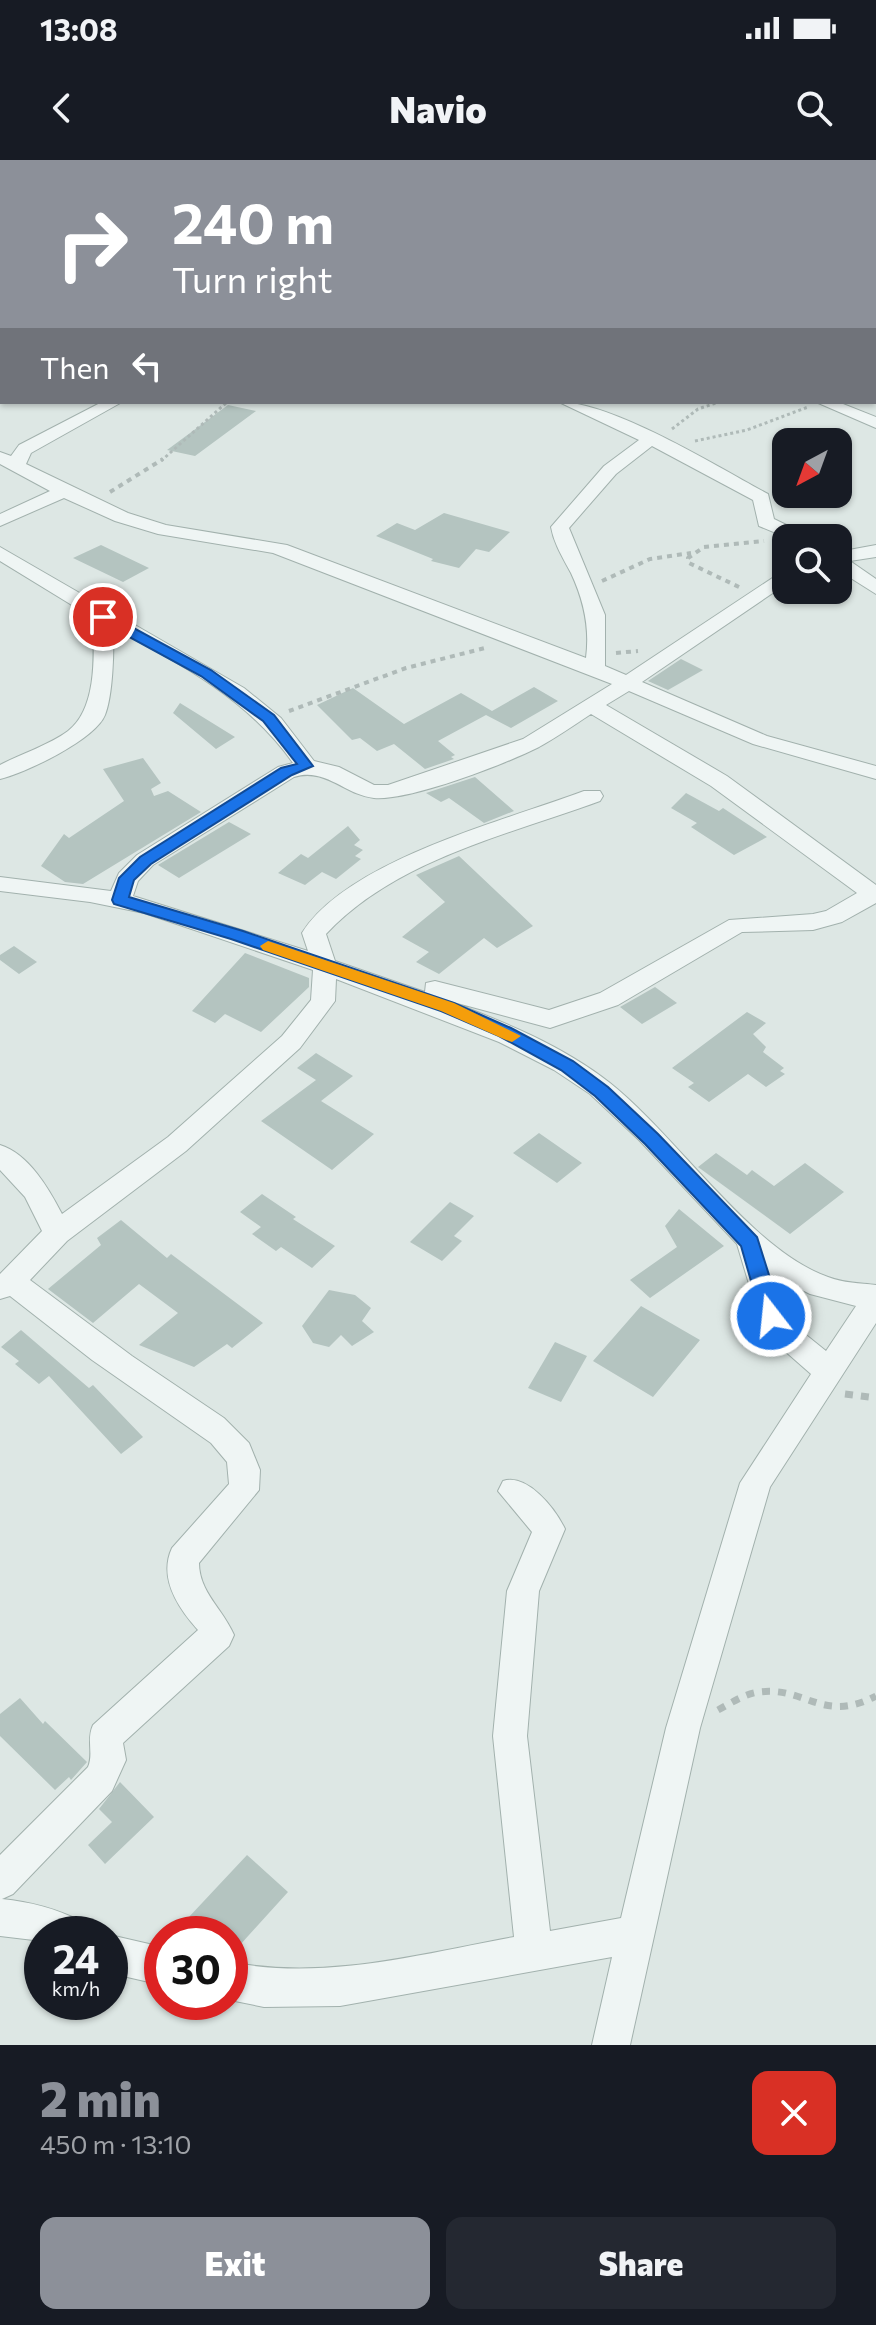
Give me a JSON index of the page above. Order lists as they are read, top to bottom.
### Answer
{
  "north": "bottom left",
  "page": {
    "status": "13:08",
    "header": "Navio",
    "turn": ["240 m", "Turn right"],
    "then": "Then",
    "speed": "24 km/h",
    "limit": "30",
    "heading": ["2 min", "450 m · 13:10"],
    "buttons": ["Exit", "Share"]
  }
}
